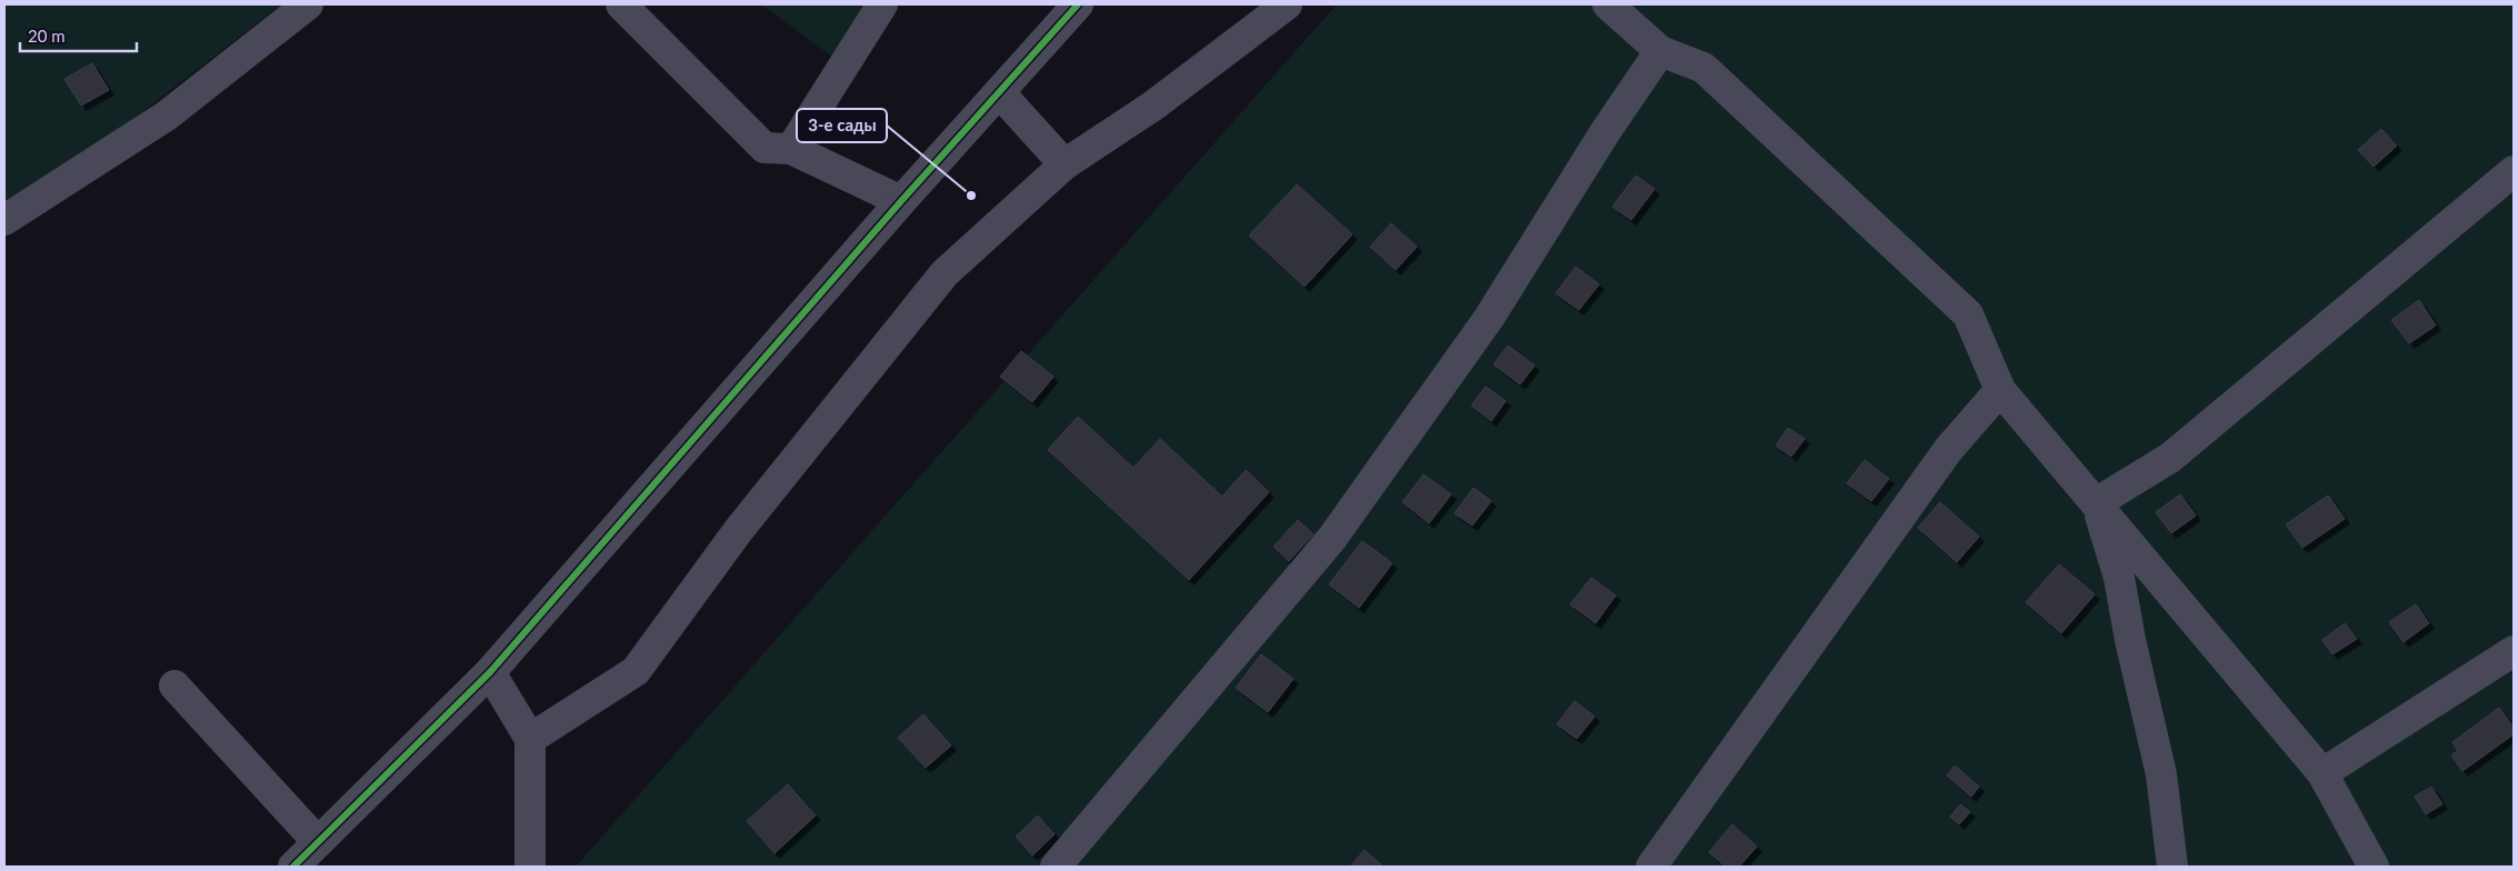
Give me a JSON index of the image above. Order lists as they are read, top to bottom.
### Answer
{
  "places": ["3-е сады"],
  "scale_bar": "20 m"
}
